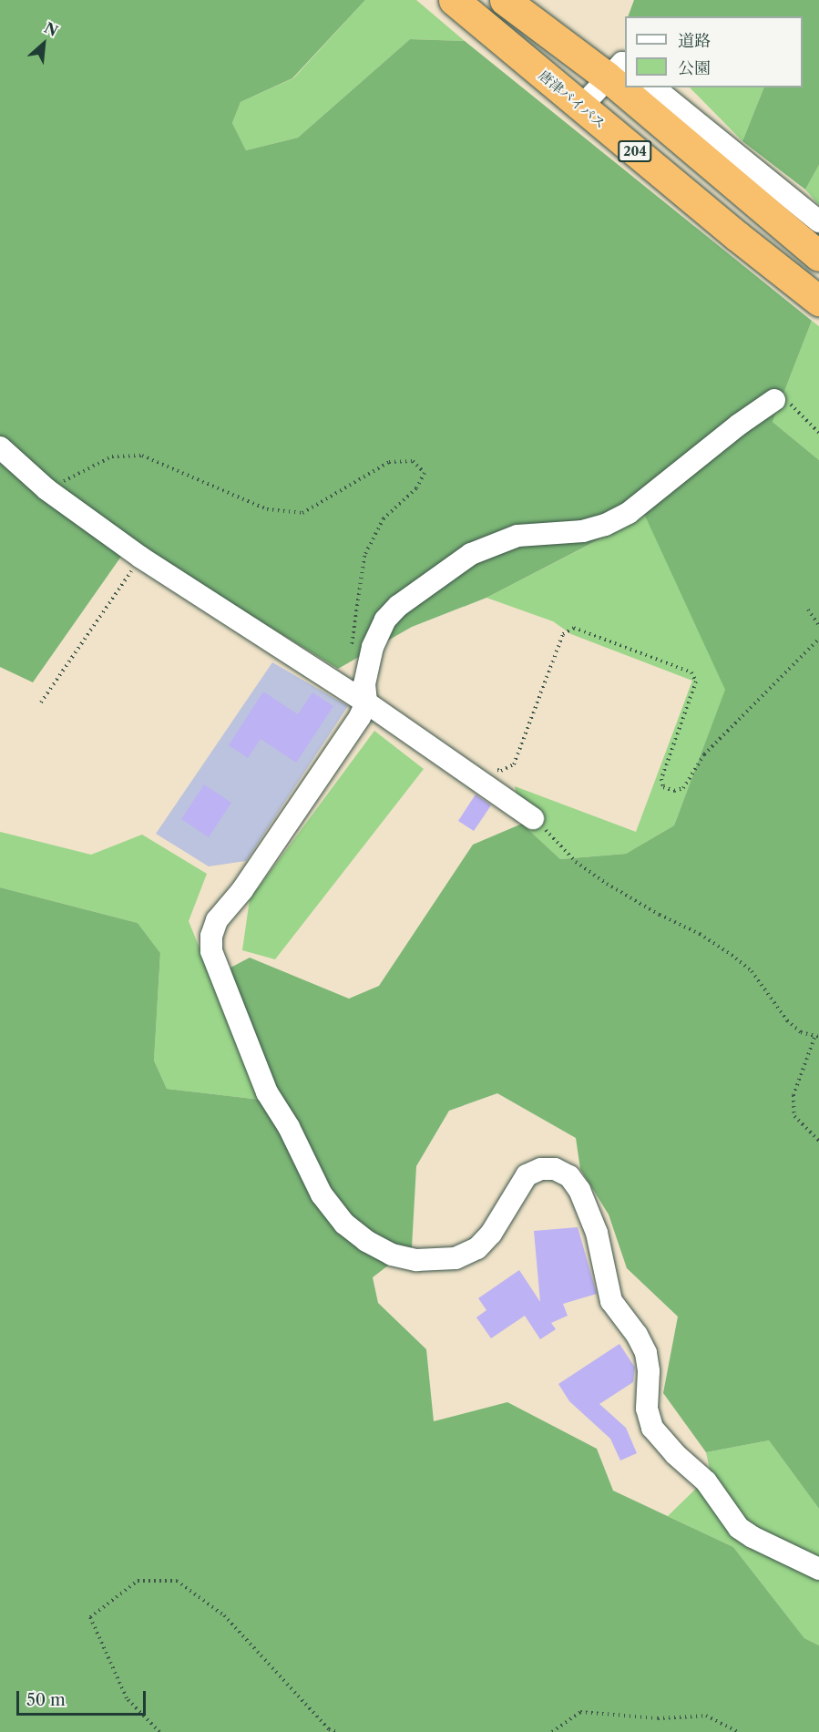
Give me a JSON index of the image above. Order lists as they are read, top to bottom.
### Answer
{
  "streets": {
    "highway": ["唐津バイパス", "204"]
  },
  "legend": ["道路", "公園"],
  "scale_bar": "50 m",
  "north": "top right"
}
